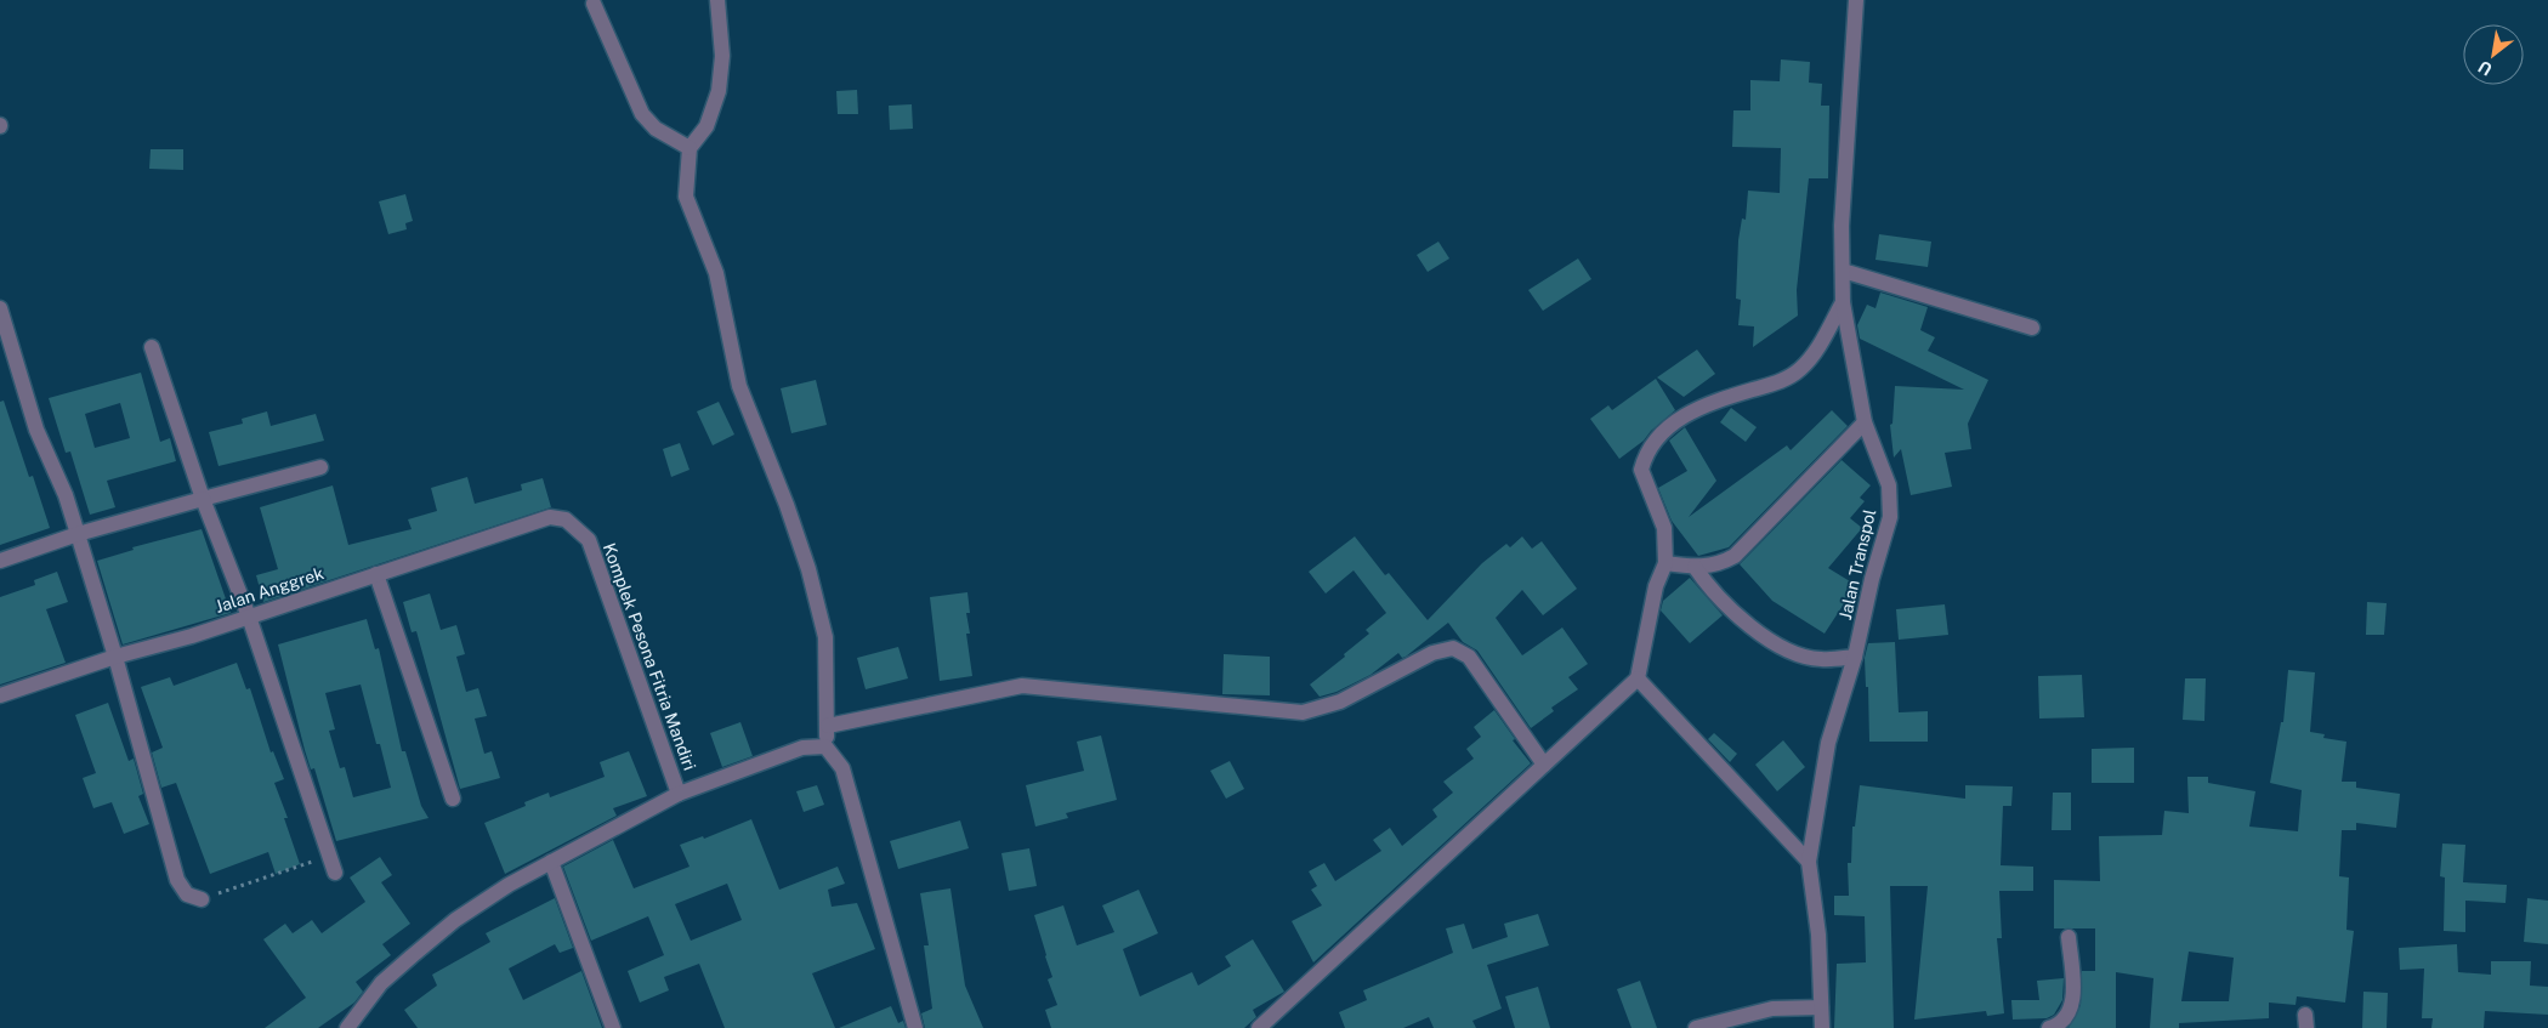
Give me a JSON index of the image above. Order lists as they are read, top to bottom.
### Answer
{
  "streets": {
    "street": ["Jalan Transpol", "Jalan Anggrek", "Komplek Pesona Fitria Mandiri"]
  },
  "crossings": [
    ["Jalan Anggrek", "Komplek Pesona Fitria Mandiri"]
  ],
  "north": "bottom left"
}
